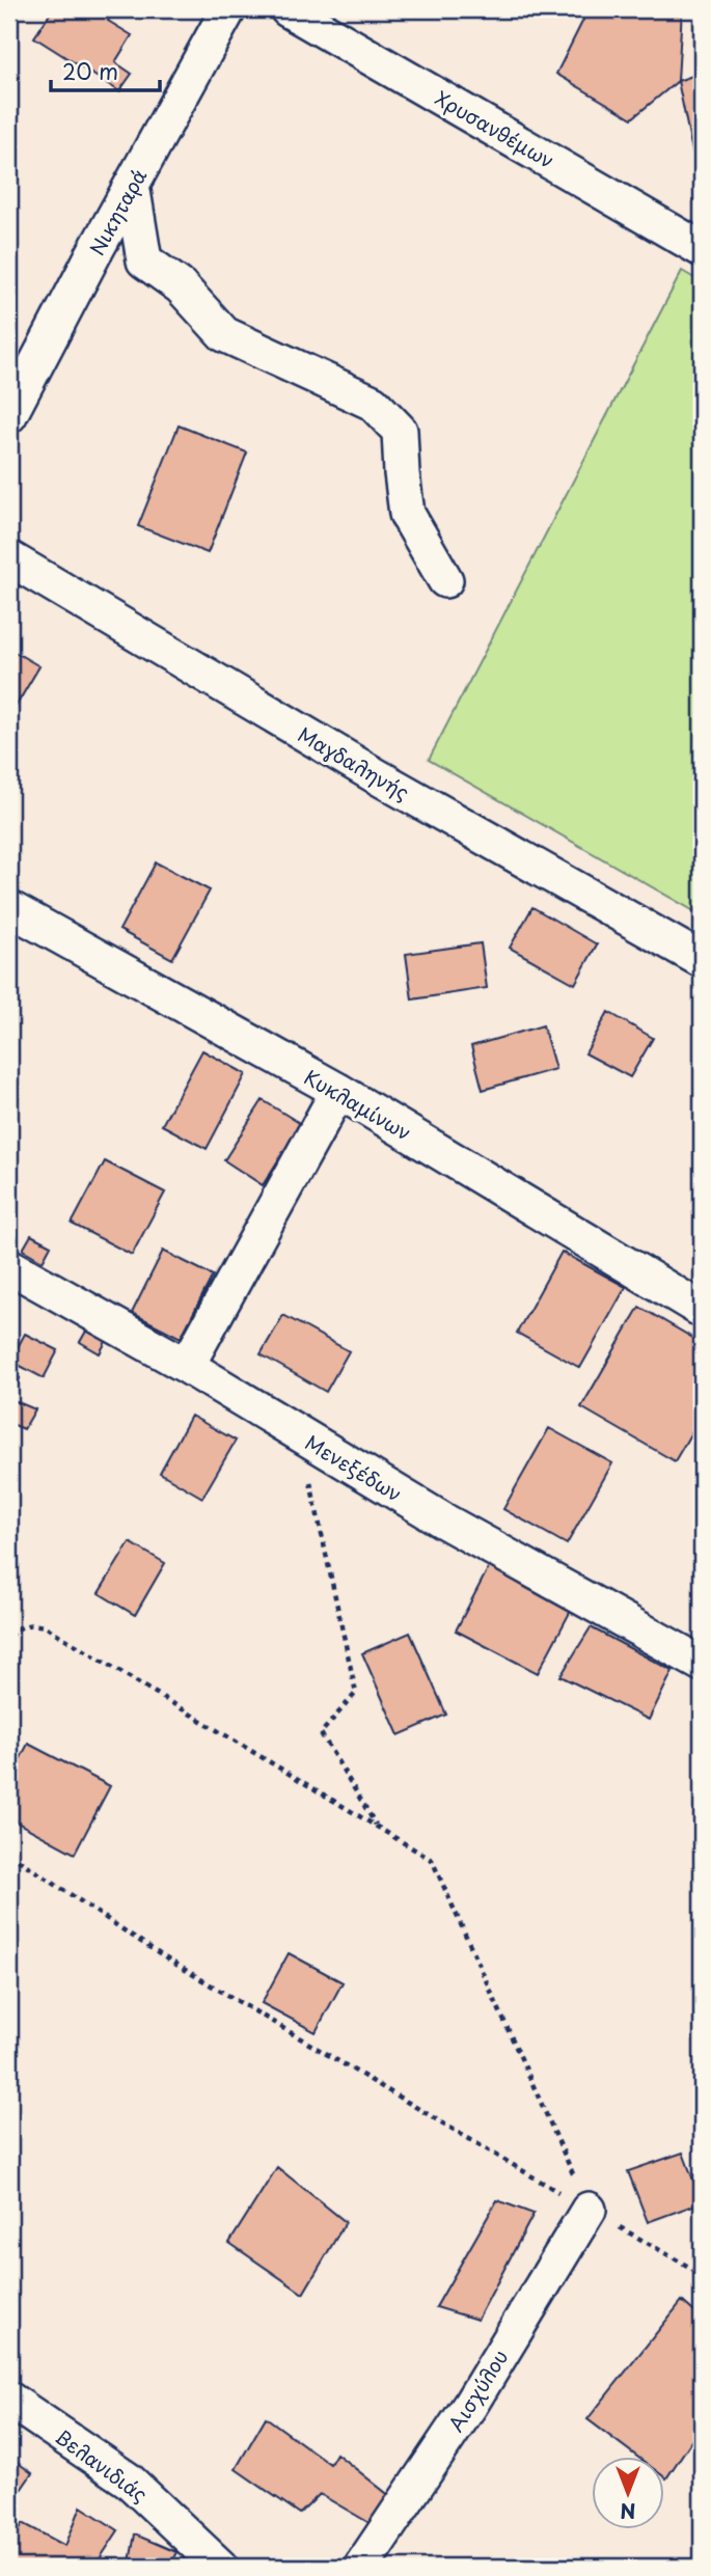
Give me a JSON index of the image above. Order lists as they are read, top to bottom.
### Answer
{
  "streets": {
    "street": [
      "Χρυσανθέμων",
      "Νικηταρά",
      "Μαγδαληνής",
      "Κυκλαμίνων",
      "Μενεξέδων",
      "Αισχύλου",
      "Βελανιδιάς"
    ]
  },
  "scale_bar": "20 m",
  "north": "bottom"
}
